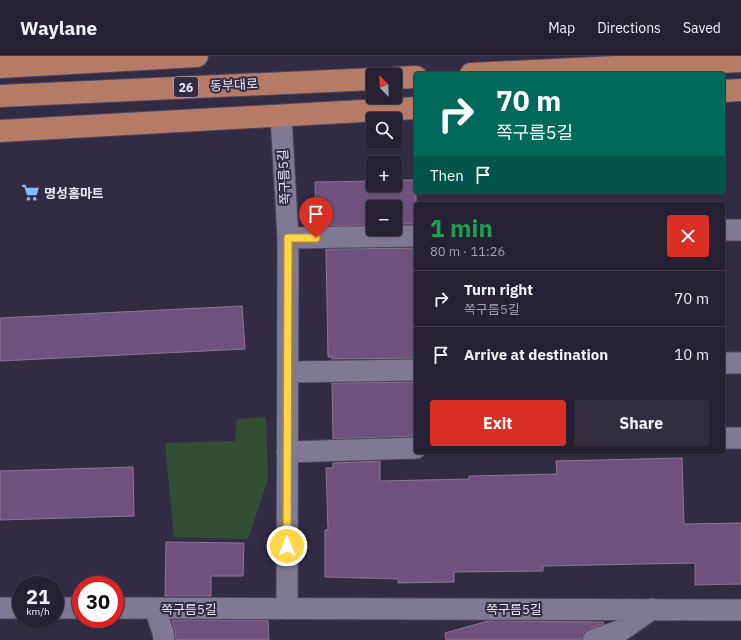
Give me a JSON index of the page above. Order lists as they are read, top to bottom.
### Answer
{
  "streets": {
    "main road": ["동부대로", "26"],
    "street": ["쪽구름5길"]
  },
  "places": {
    "supermarket": ["명성홈마트"]
  },
  "north": "top left",
  "page": {
    "header": "Waylane",
    "nav": ["Map", "Directions", "Saved"],
    "map_buttons": ["+", "−"],
    "turn": ["70 m", "쪽구름5길"],
    "then": "Then",
    "heading": ["1 min", "80 m · 11:26"],
    "list": [
      {
        "name": "Turn right",
        "note": "쪽구름5길",
        "value": "70 m"
      },
      {
        "name": "Arrive at destination",
        "value": "10 m"
      }
    ],
    "buttons": ["Exit", "Share"],
    "speed": "21 km/h",
    "limit": "30"
  }
}
